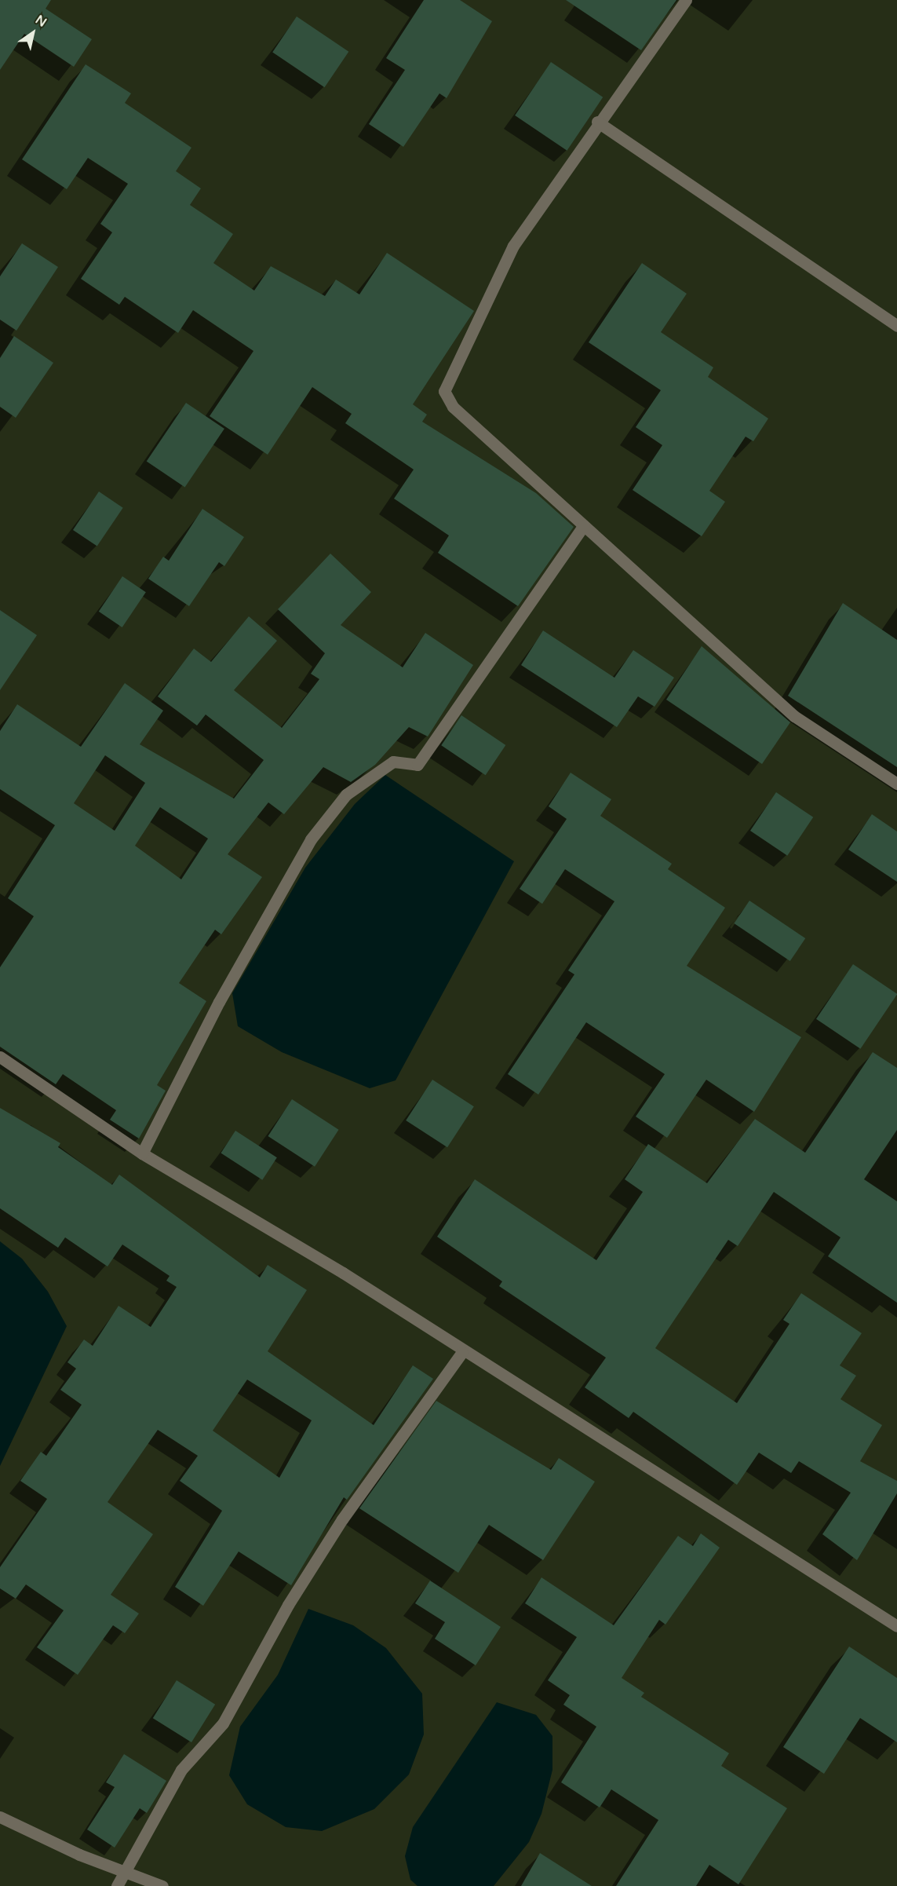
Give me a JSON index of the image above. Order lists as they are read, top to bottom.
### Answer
{
  "north": "top right"
}
